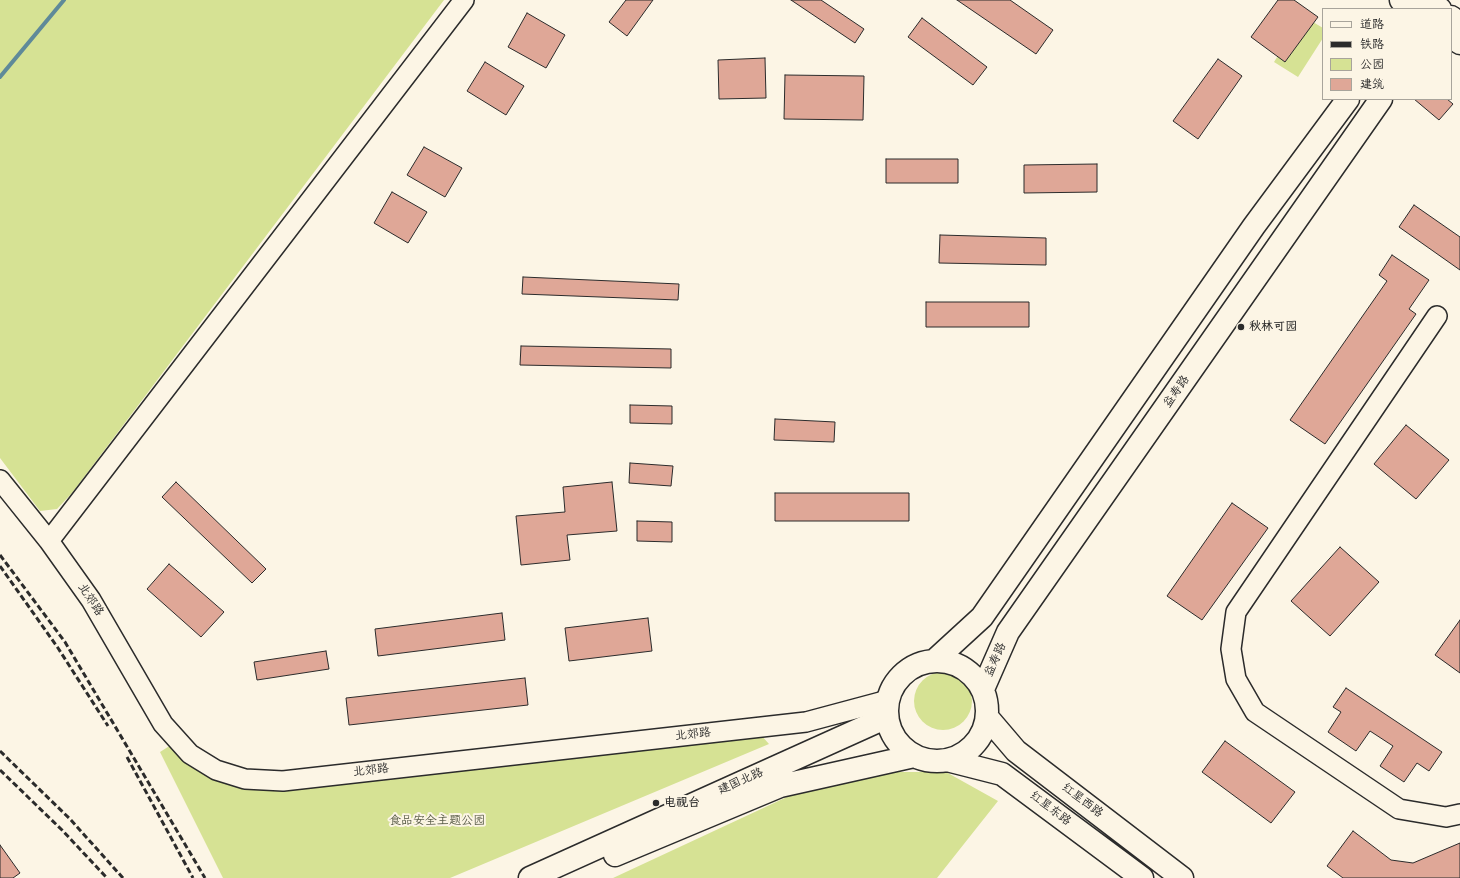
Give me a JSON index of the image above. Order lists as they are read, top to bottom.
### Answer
{
  "streets": {
    "main road": [
      "益寿路",
      "建国北路",
      "红星西路",
      "红星东路"
    ],
    "street": ["北郊路"]
  },
  "crossings": [
    ["益寿路", "北郊路"],
    ["益寿路", "建国北路"],
    ["益寿路", "红星西路"],
    ["益寿路", "红星东路"],
    ["北郊路", "建国北路"],
    ["北郊路", "红星西路"],
    ["北郊路", "红星东路"],
    ["建国北路", "红星西路"],
    ["建国北路", "红星东路"],
    ["红星西路", "红星东路"]
  ],
  "parks": ["食品安全主题公园"],
  "places": ["秋林可园", "电视台"],
  "legend": [
    "道路",
    "铁路",
    "公园",
    "建筑"
  ]
}
